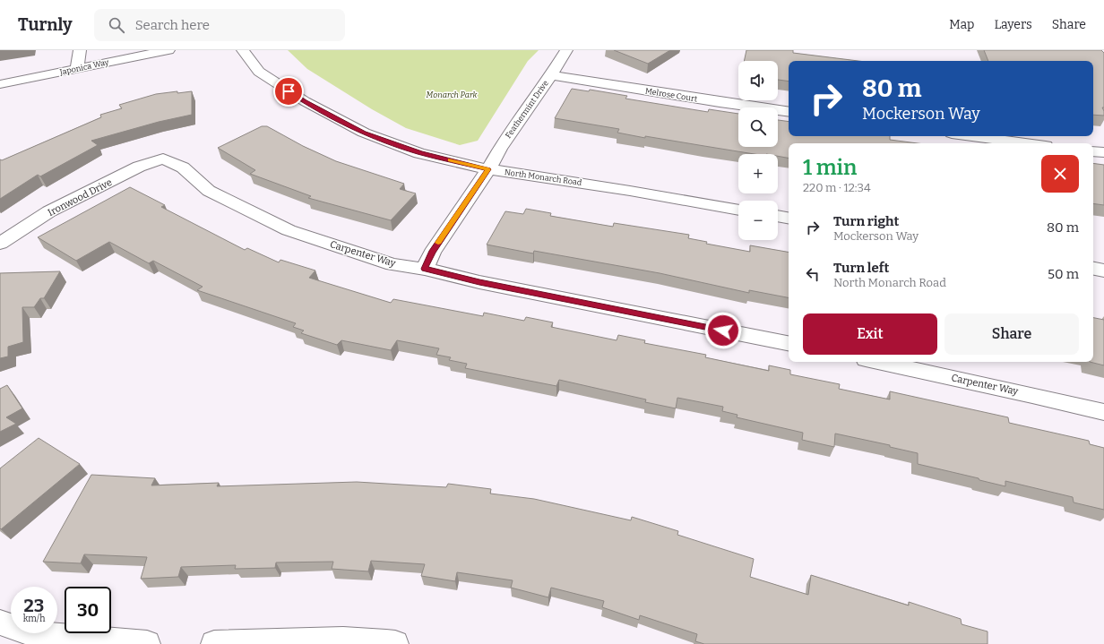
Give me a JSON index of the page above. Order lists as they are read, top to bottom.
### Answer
{
  "streets": {
    "street": [
      "Japonica Way",
      "Melrose Court",
      "Feathermint Drive",
      "North Monarch Road",
      "Ironwood Drive",
      "Carpenter Way"
    ]
  },
  "crossings": [
    ["Melrose Court", "Feathermint Drive"],
    ["Feathermint Drive", "North Monarch Road"],
    ["Feathermint Drive", "Carpenter Way"],
    ["Ironwood Drive", "Carpenter Way"]
  ],
  "parks": ["Monarch Park"],
  "page": {
    "header": "Turnly",
    "search": "Search here",
    "nav": ["Map", "Layers", "Share"],
    "map_buttons": ["+", "−"],
    "turn": ["80 m", "Mockerson Way"],
    "heading": ["1 min", "220 m · 12:34"],
    "list": [
      {
        "name": "Turn right",
        "note": "Mockerson Way",
        "value": "80 m"
      },
      {
        "name": "Turn left",
        "note": "North Monarch Road",
        "value": "50 m"
      }
    ],
    "buttons": ["Exit", "Share"],
    "speed": "23 km/h",
    "limit": "30"
  }
}
